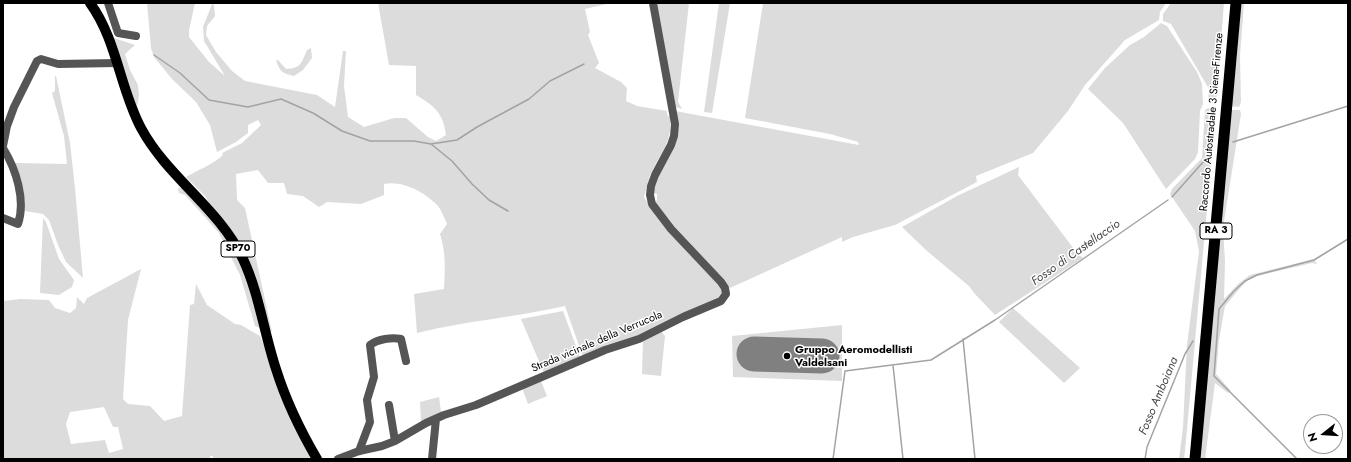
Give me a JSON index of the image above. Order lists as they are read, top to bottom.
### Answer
{
  "streets": {
    "highway": ["Raccordo Autostradale 3 Siena-Firenze", "RA 3"],
    "main road": ["SP70"],
    "street": ["Strada vicinale della Verrucola"]
  },
  "water": ["Fosso di Castellaccio", "Fosso Amboiana"],
  "places": ["Gruppo Aeromodellisti Valdelsani"],
  "north": "left"
}
